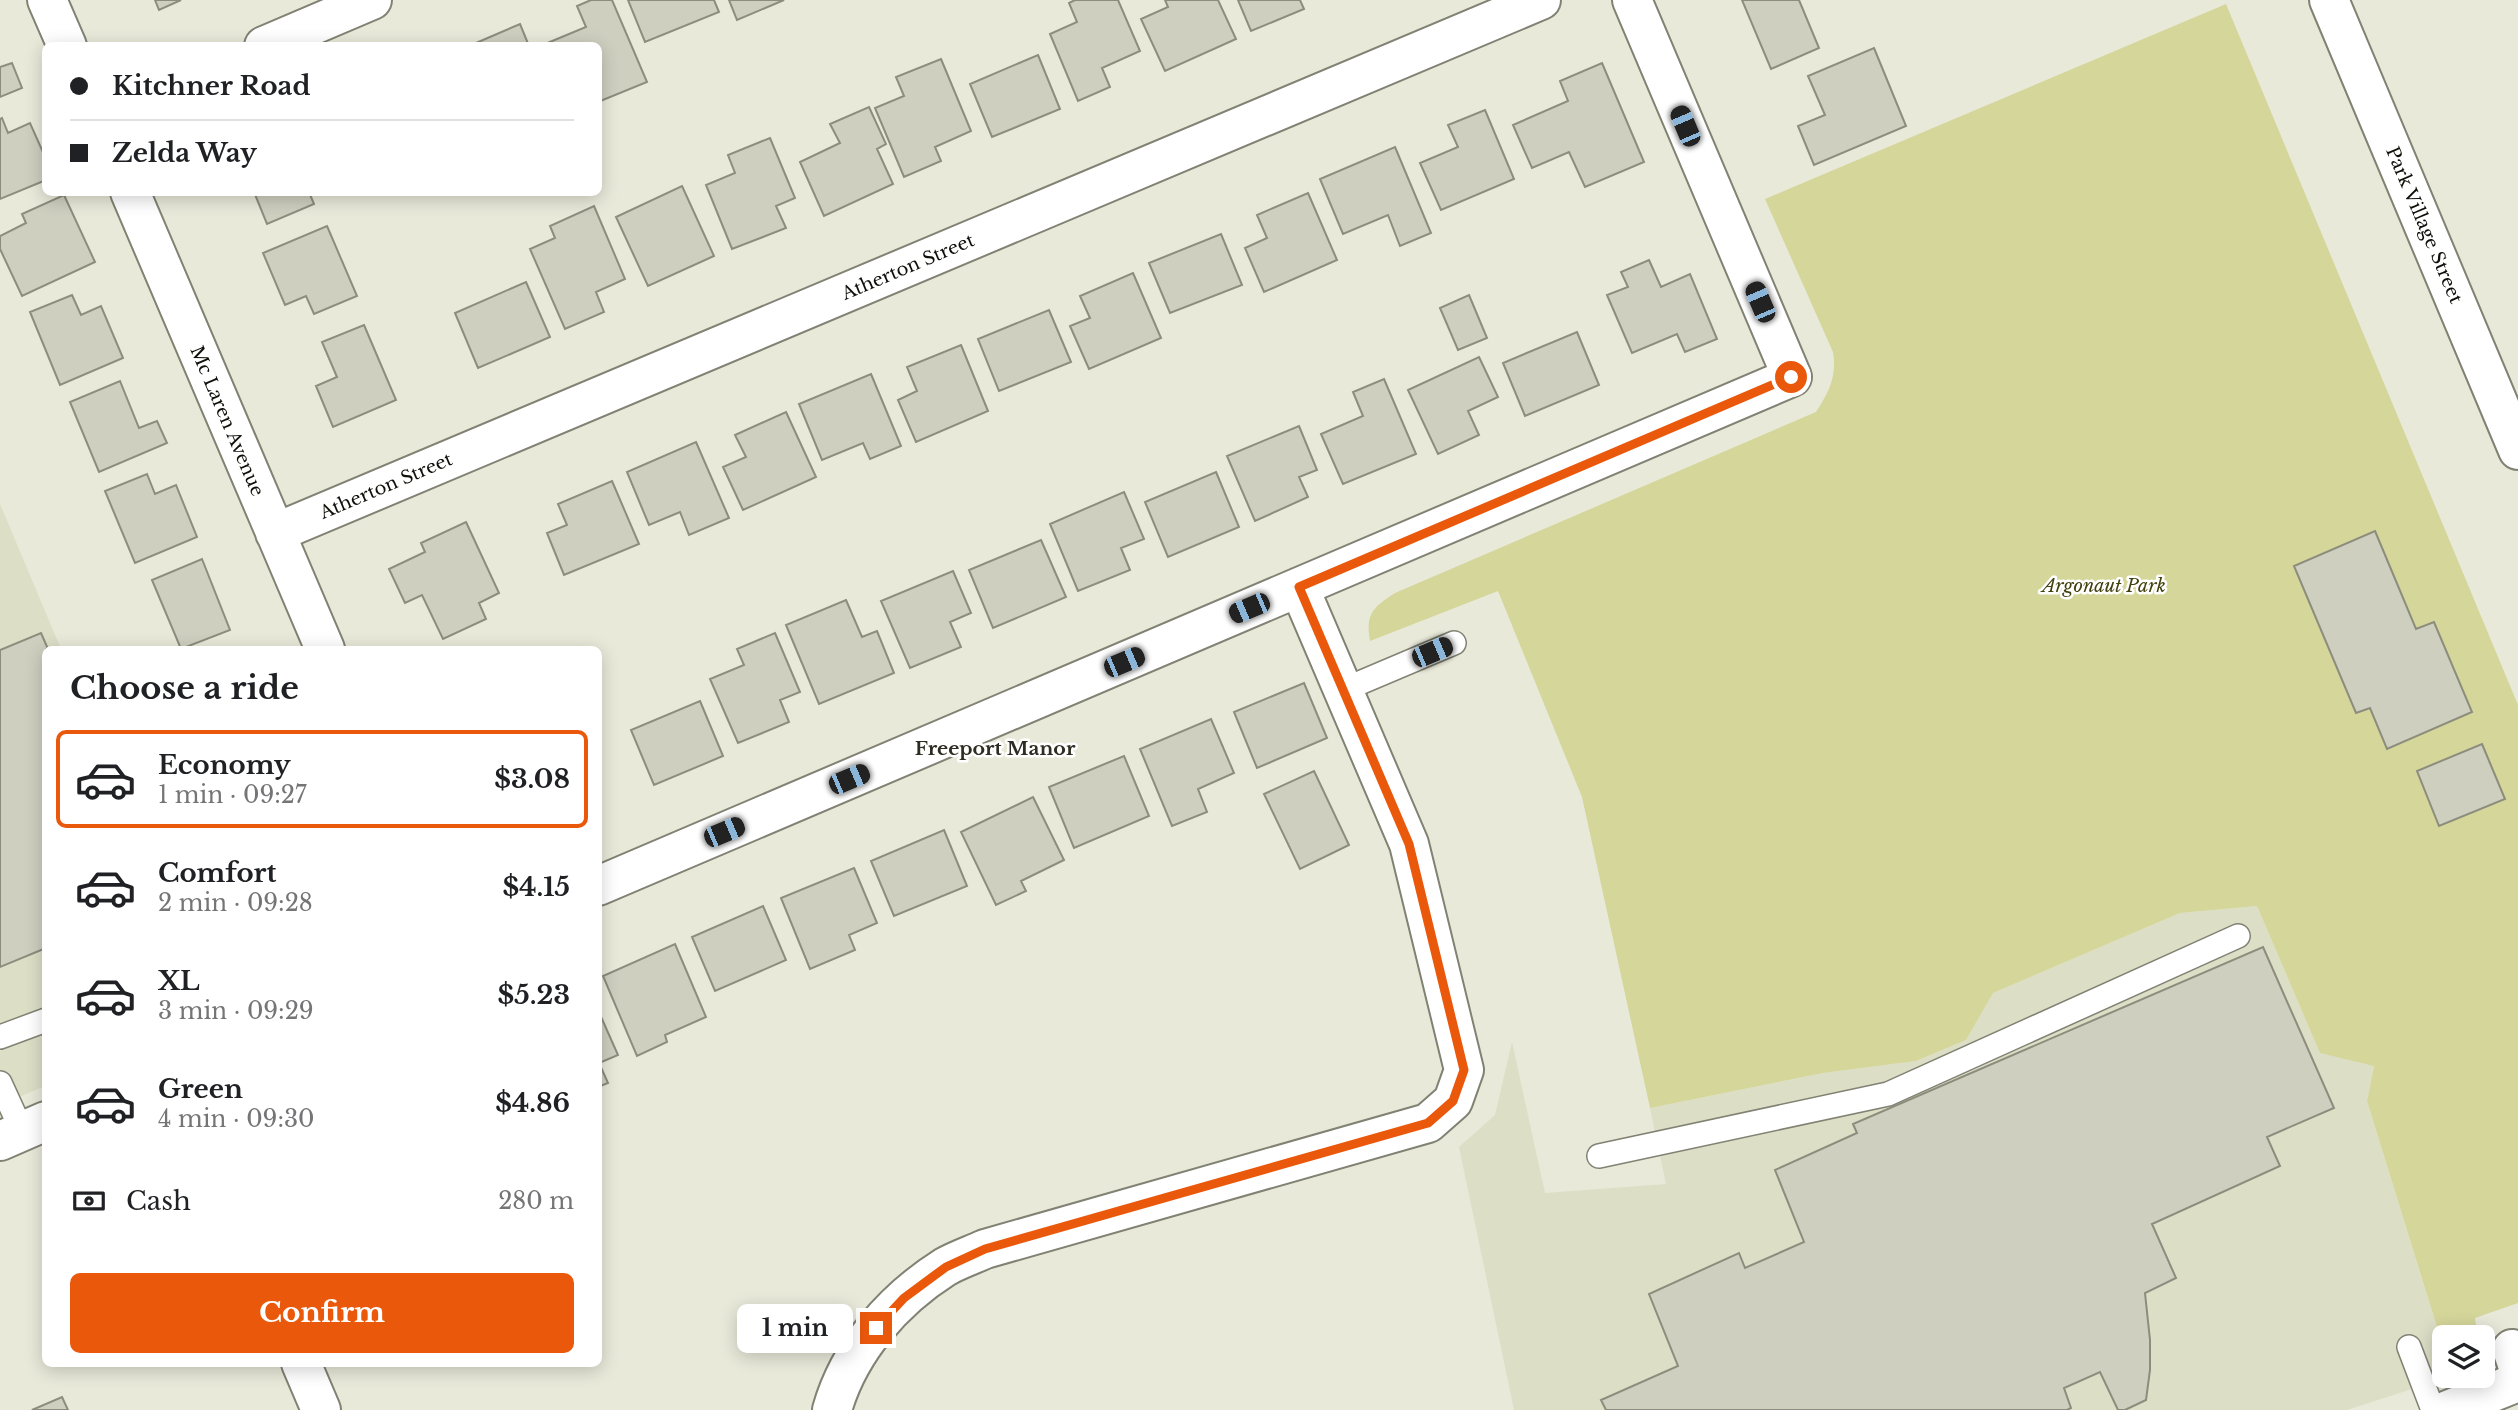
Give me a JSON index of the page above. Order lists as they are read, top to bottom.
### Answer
{
  "streets": {
    "street": ["Park Village Street", "Atherton Street", "Mc Laren Avenue"]
  },
  "crossings": [
    ["Atherton Street", "Mc Laren Avenue"]
  ],
  "districts": ["Freeport Manor"],
  "parks": ["Argonaut Park"],
  "page": {
    "banner": ["Kitchner Road", "Zelda Way"],
    "heading": "Choose a ride",
    "list": [
      {
        "name": "Economy",
        "note": "1 min · 09:27",
        "value": "$3.08"
      },
      {
        "name": "Comfort",
        "note": "2 min · 09:28",
        "value": "$4.15"
      },
      {
        "name": "XL",
        "note": "3 min · 09:29",
        "value": "$5.23"
      },
      {
        "name": "Green",
        "note": "4 min · 09:30",
        "value": "$4.86"
      }
    ],
    "pay": ["Cash", "280 m"],
    "buttons": "Confirm",
    "bubble": "1 min"
  }
}
